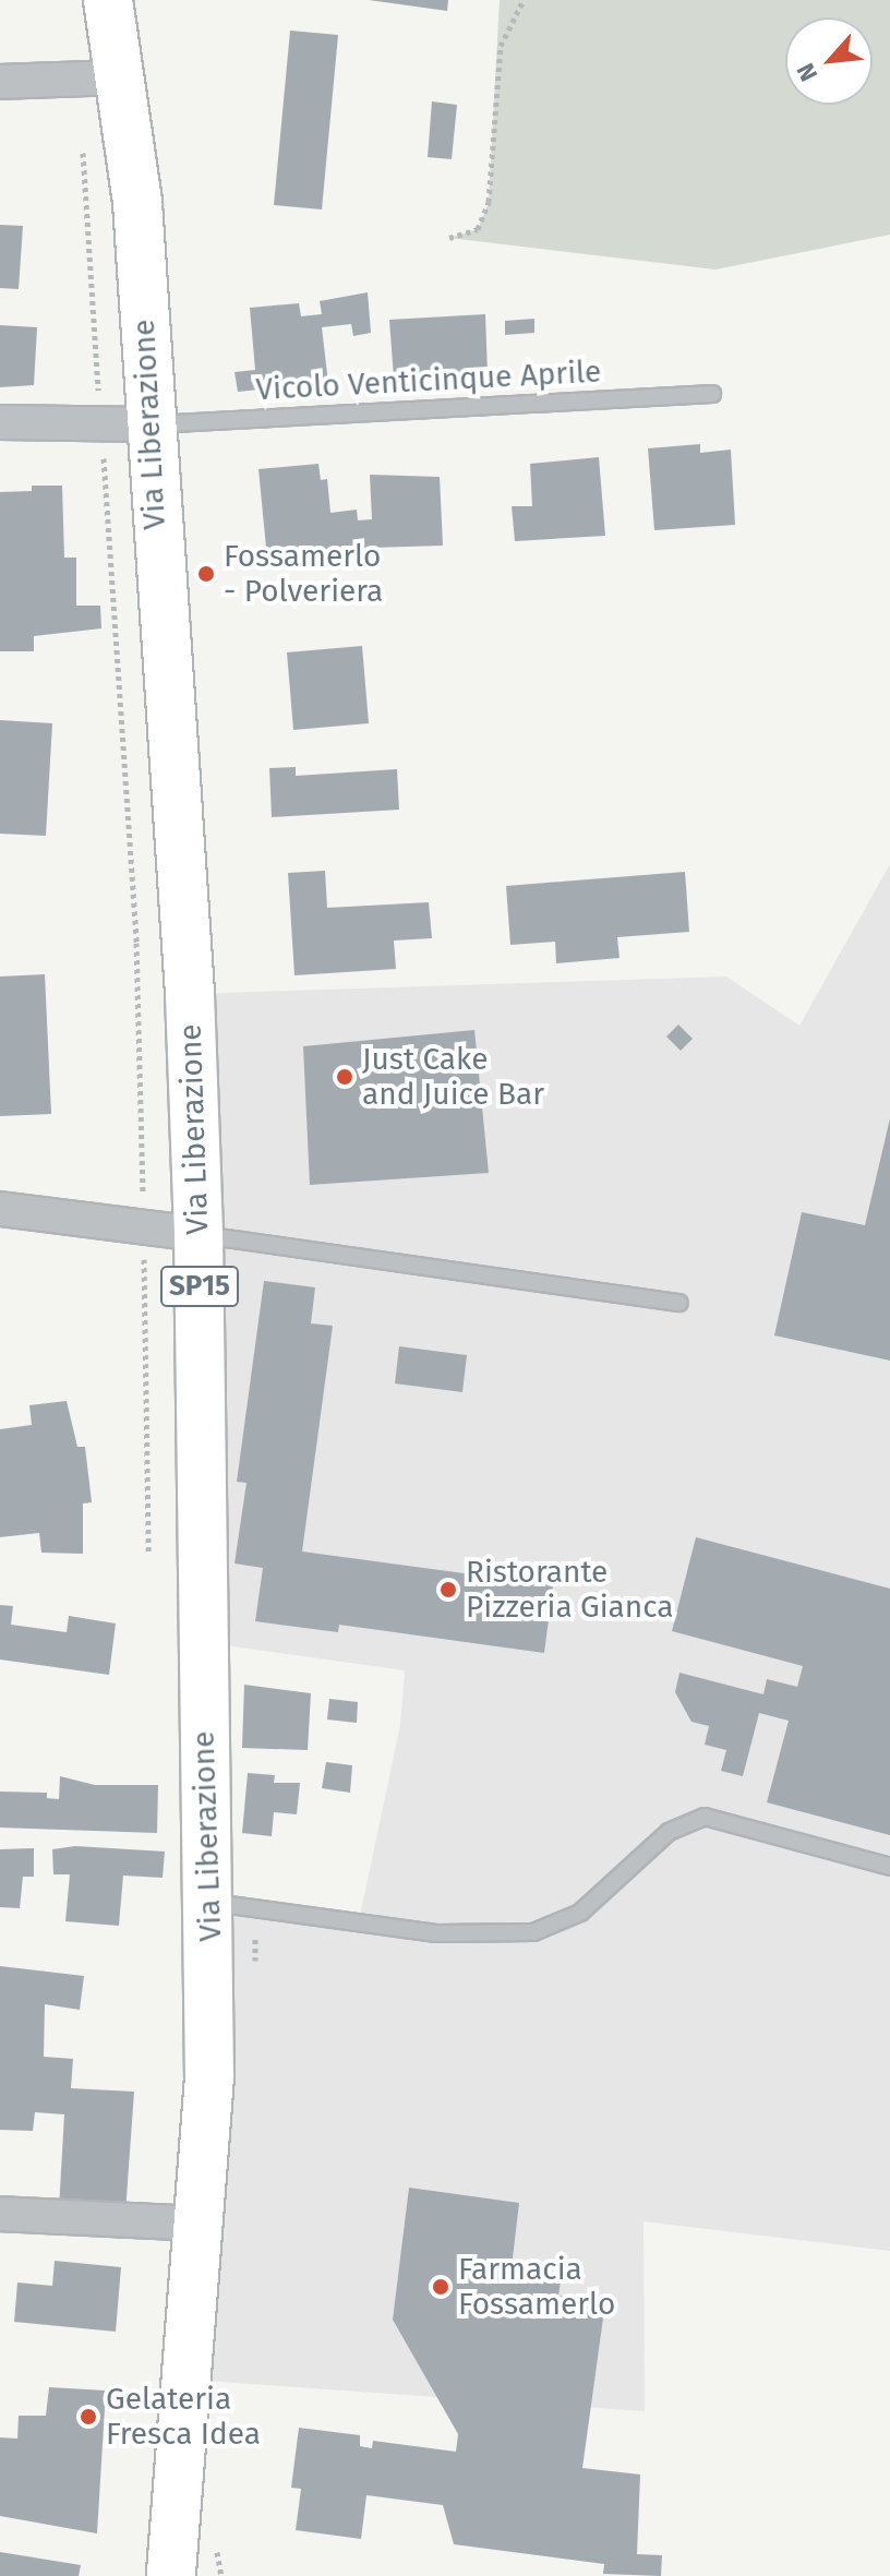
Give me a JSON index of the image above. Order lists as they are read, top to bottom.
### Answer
{
  "streets": {
    "main road": ["Via Liberazione", "SP15"],
    "lane": ["Vicolo Venticinque Aprile"]
  },
  "crossings": [
    ["Vicolo Venticinque Aprile", "Via Liberazione"]
  ],
  "places": [
    "Fossamerlo - Polveriera",
    "Just Cake and Juice Bar",
    "Ristorante Pizzeria Gianca",
    "Farmacia Fossamerlo",
    "Gelateria Fresca Idea"
  ],
  "north": "bottom left"
}
